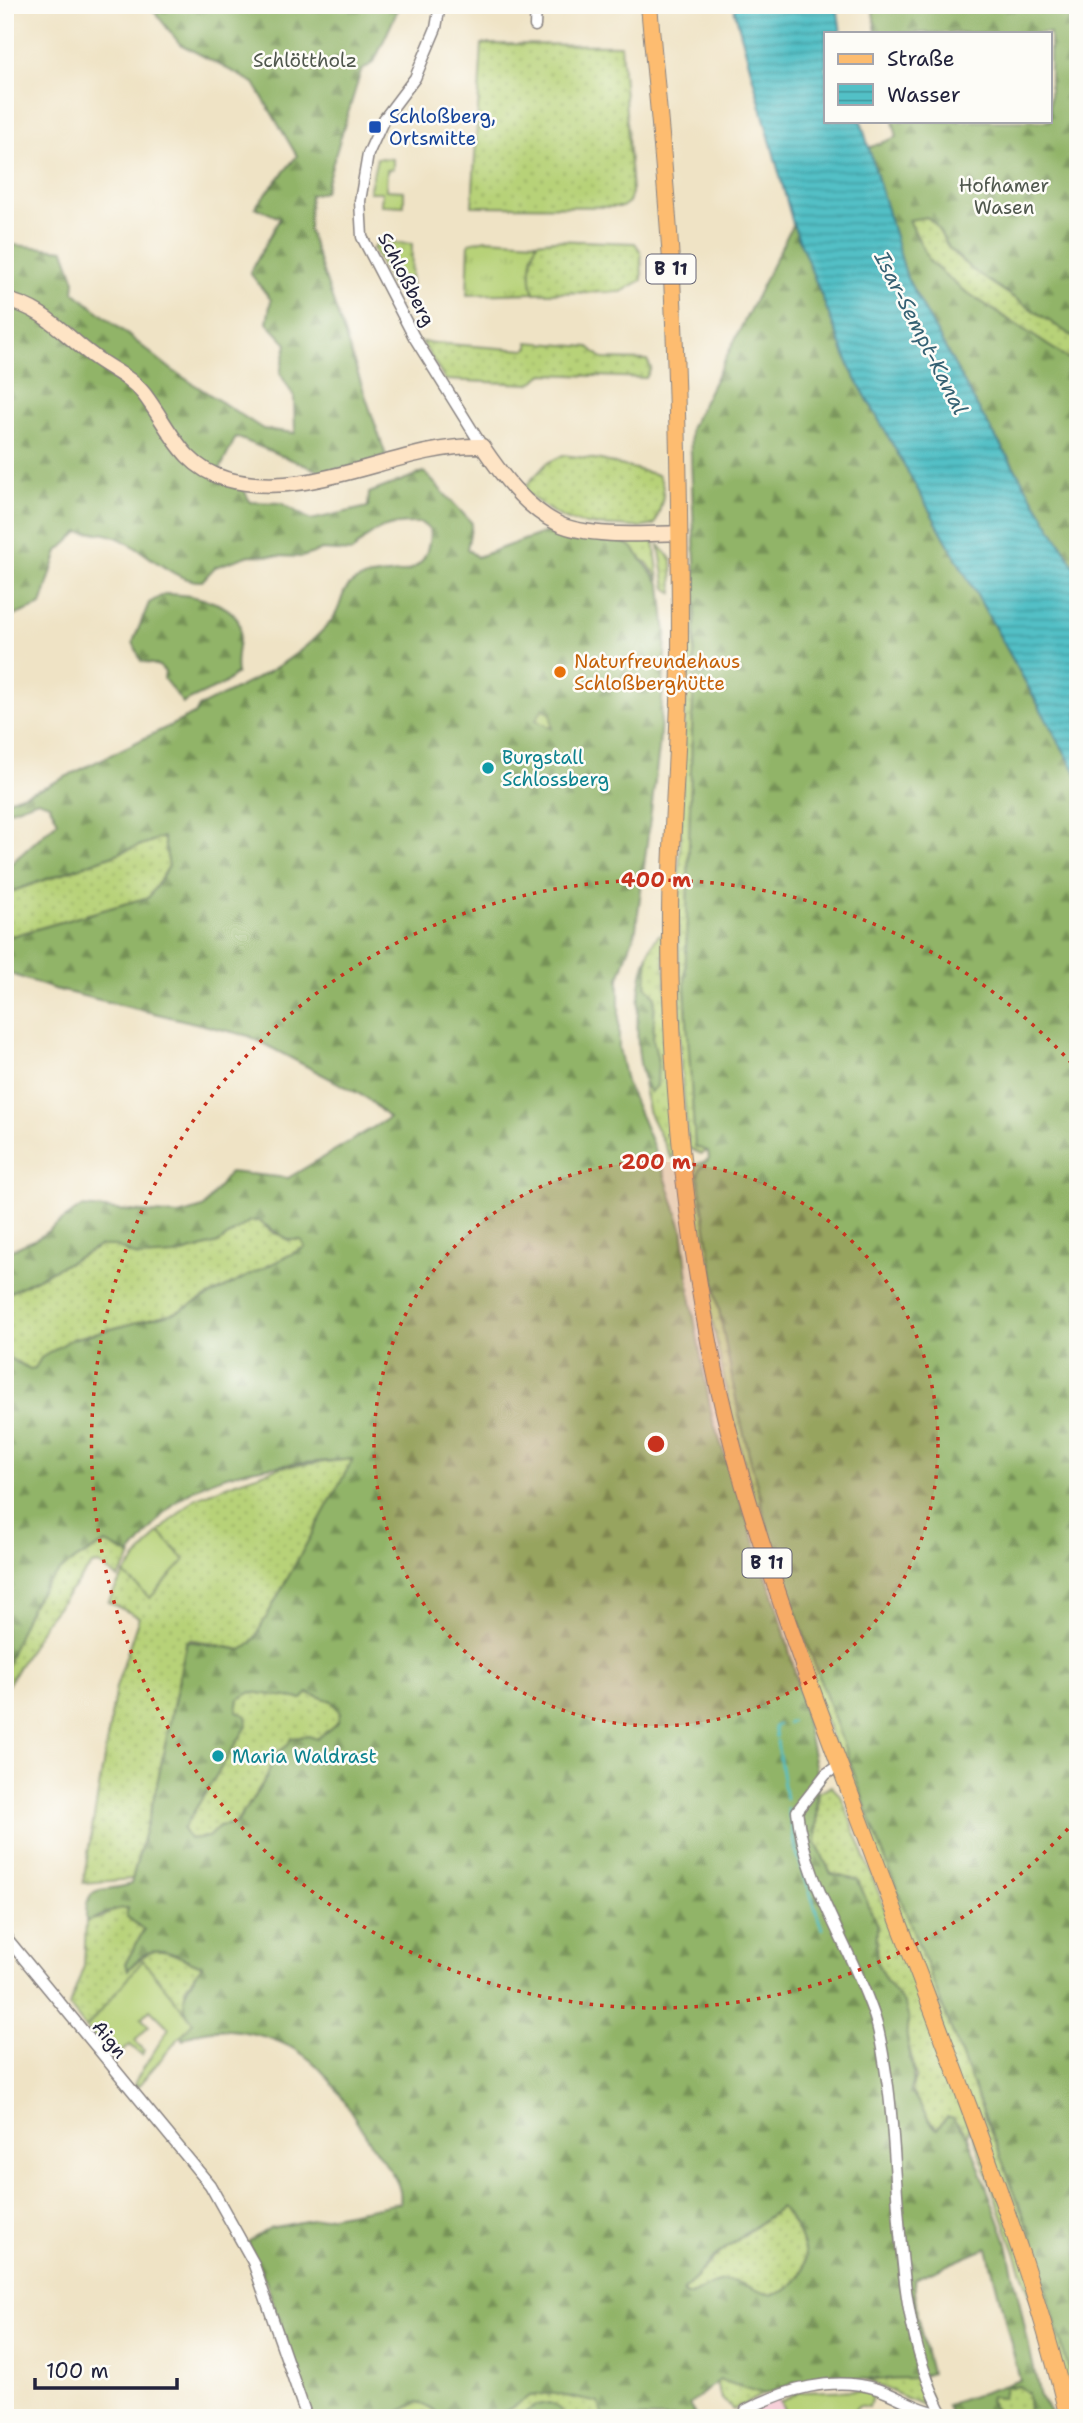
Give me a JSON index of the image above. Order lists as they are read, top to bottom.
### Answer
{
  "streets": {
    "main road": ["B 11"],
    "street": ["Schloßberg", "Aign"]
  },
  "crossings": [
    ["B 11", "Schloßberg"]
  ],
  "water": ["Isar-Sempt-Kanal"],
  "parks": ["Schlöttholz", "Hofhamer Wasen"],
  "places": {
    "transit": ["Schloßberg, Ortsmitte"],
    "other": ["Naturfreundehaus Schloßberghütte", "Burgstall Schlossberg", "Maria Waldrast"]
  },
  "legend": ["Straße", "Wasser"],
  "scale_bar": "100 m",
  "rings": ["400 m", "200 m"]
}
